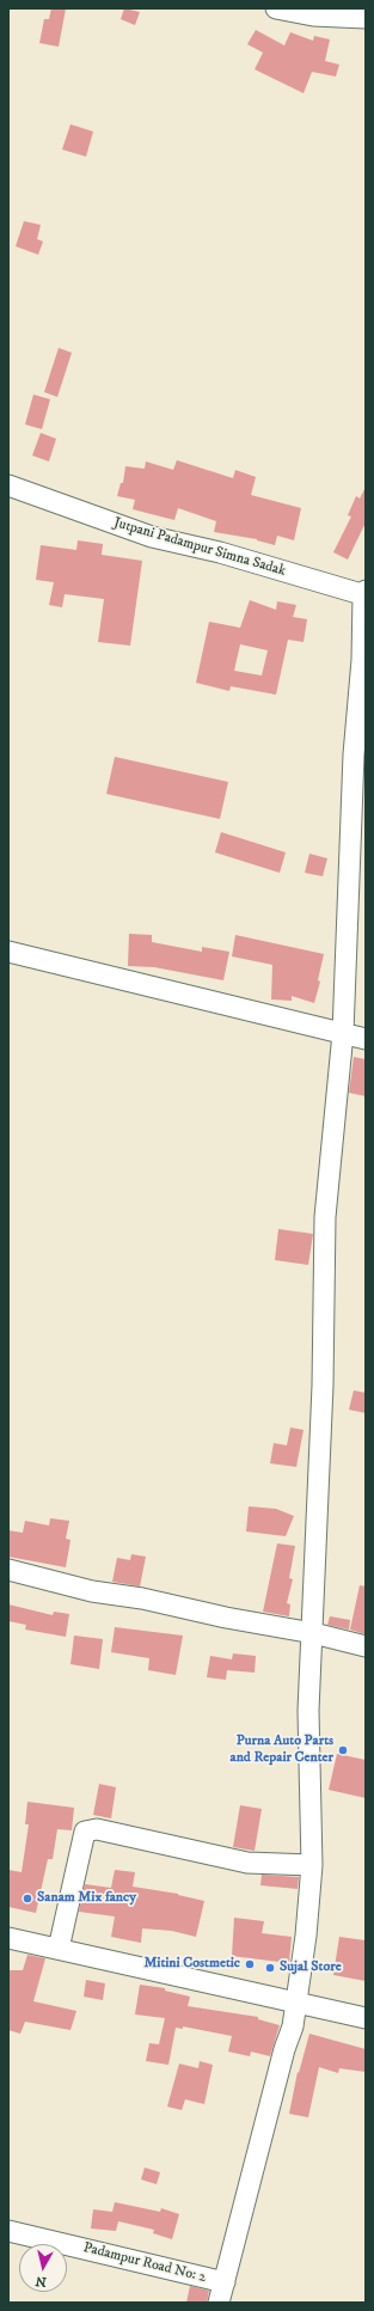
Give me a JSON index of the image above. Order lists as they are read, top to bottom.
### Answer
{
  "streets": {
    "street": ["Jutpani Padampur Simna Sadak", "Padampur Road No: 2"]
  },
  "places": [
    "Purna Auto Parts and Repair Center",
    "Sanam Mix fancy",
    "Mitini Costmetic",
    "Sujal Store"
  ],
  "north": "bottom"
}
